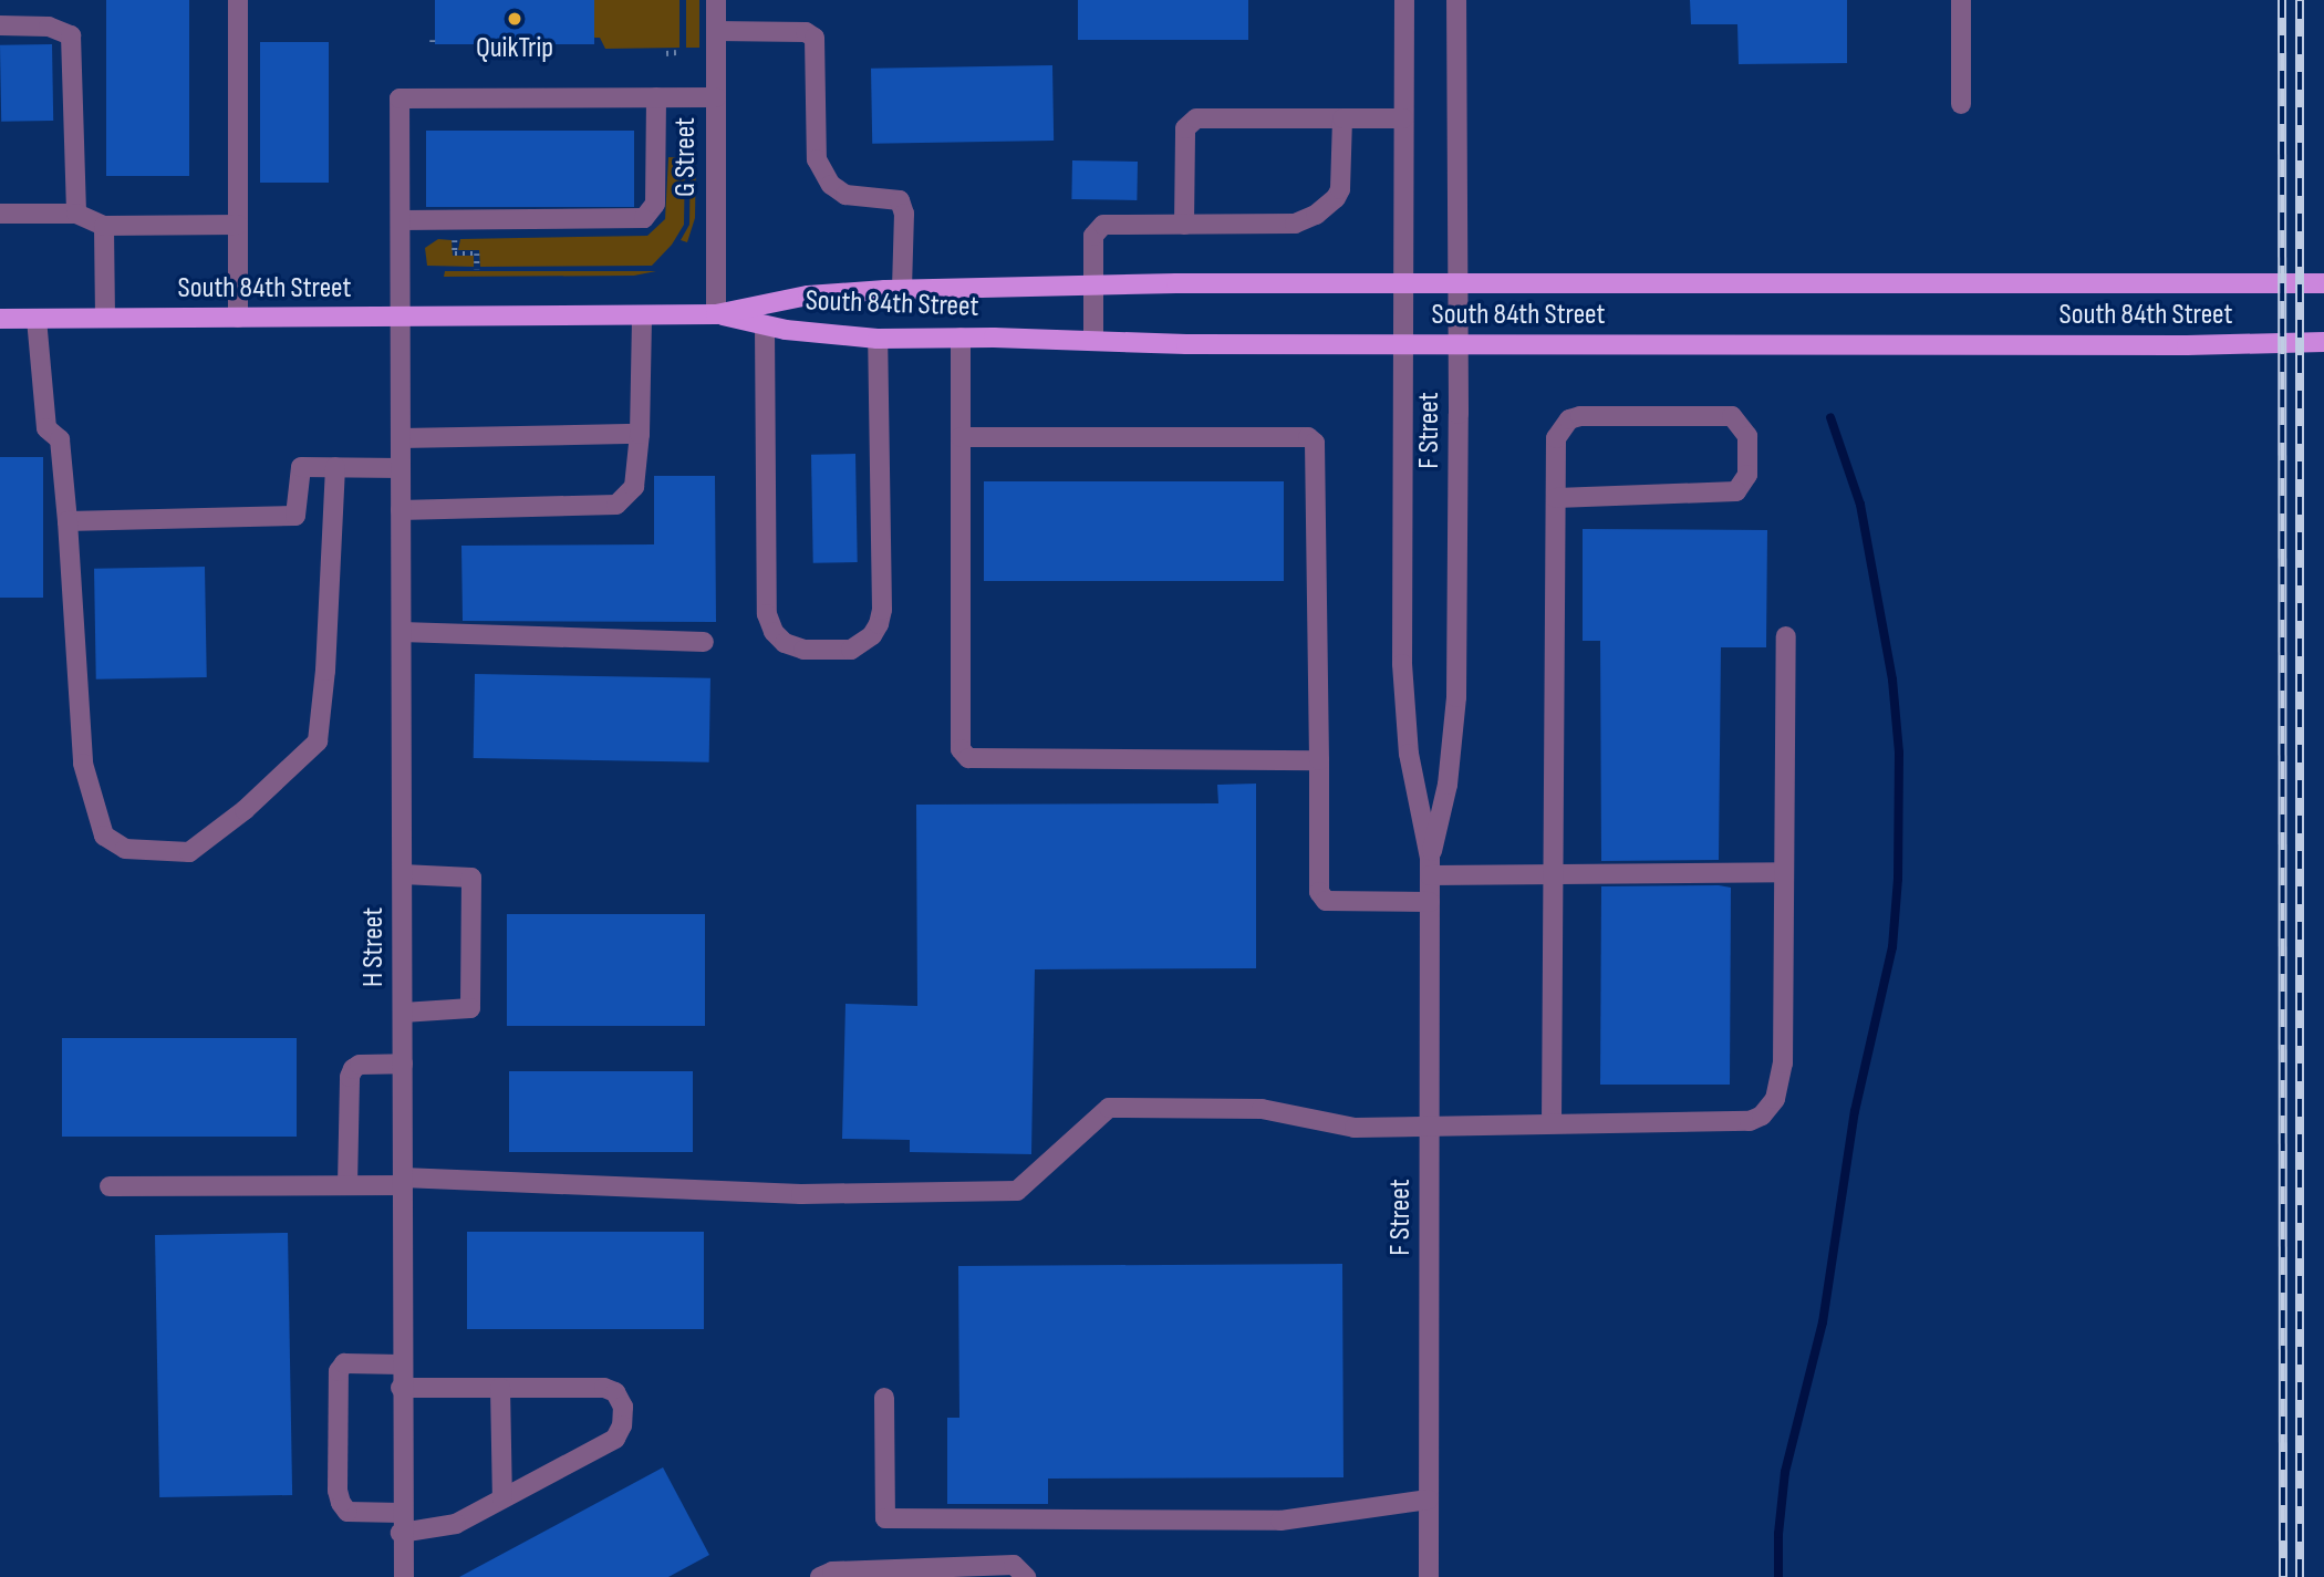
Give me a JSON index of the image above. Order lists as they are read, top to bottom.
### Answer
{
  "streets": {
    "main road": ["South 84th Street"],
    "street": ["G Street", "F Street", "H Street"]
  },
  "crossings": [
    ["G Street", "South 84th Street"],
    ["South 84th Street", "F Street"],
    ["South 84th Street", "H Street"]
  ],
  "places": ["QuikTrip"]
}
